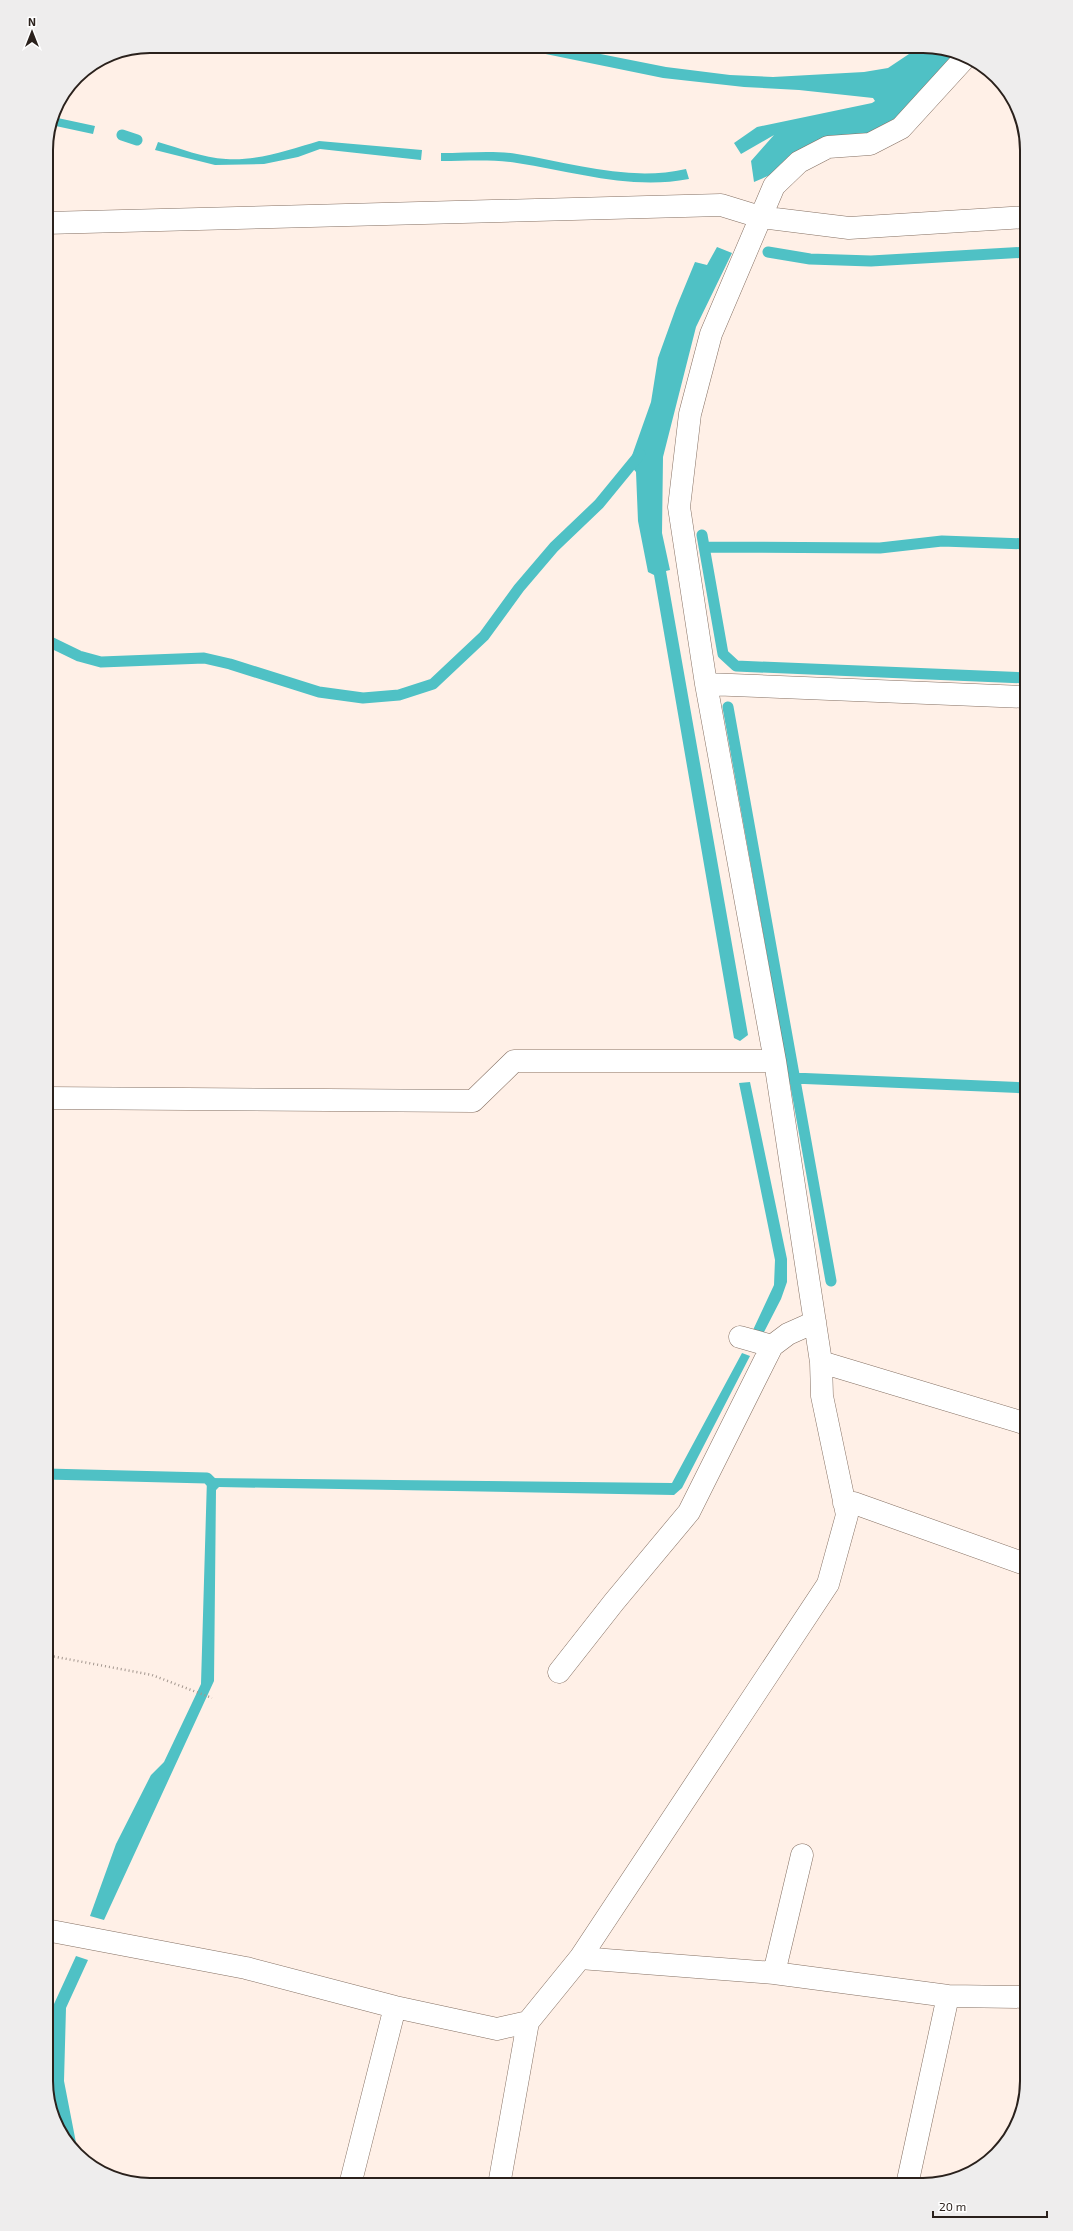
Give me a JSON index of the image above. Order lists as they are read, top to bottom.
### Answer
{
  "scale_bar": "20 m",
  "north": "top"
}
